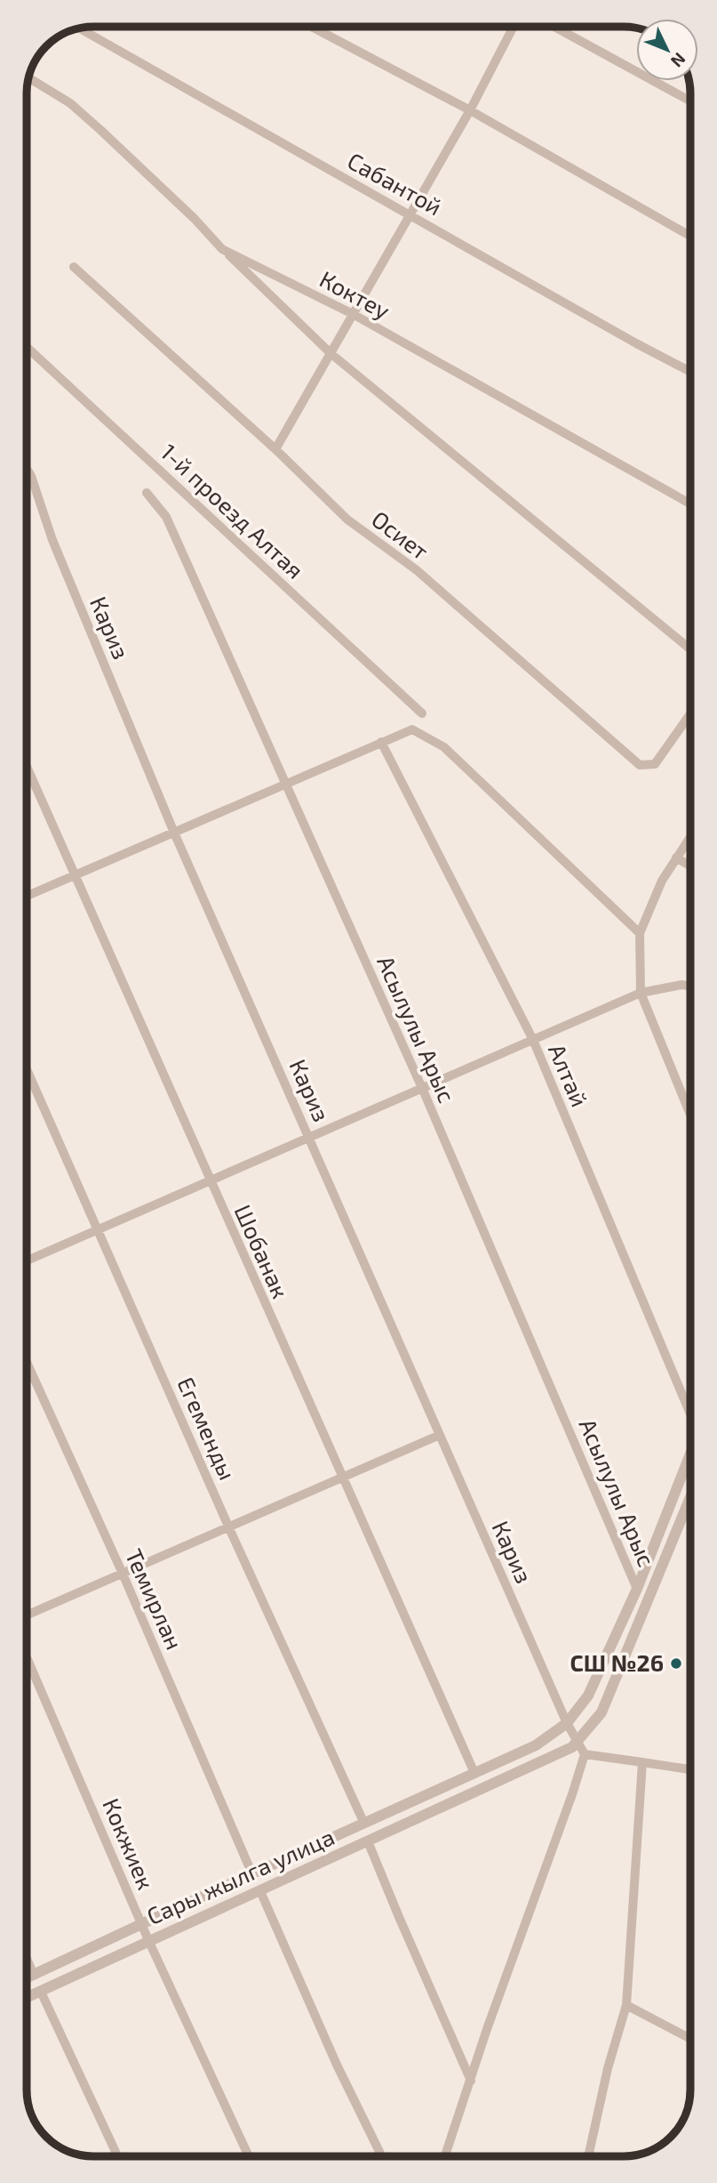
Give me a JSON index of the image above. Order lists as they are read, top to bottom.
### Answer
{
  "streets": {
    "street": [
      "Сабантой",
      "Коктеу",
      "1-й проезд Алтая",
      "Осиет",
      "Кариз",
      "Асылулы Арыс",
      "Алтай",
      "Шобанак",
      "Егеменды",
      "Темирлан",
      "Кокжиек",
      "Сары жылга улица"
    ]
  },
  "crossings": [
    ["Кариз", "Сары жылга улица"],
    ["Асылулы Арыс", "Сары жылга улица"],
    ["Шобанак", "Сары жылга улица"],
    ["Егеменды", "Сары жылга улица"],
    ["Темирлан", "Сары жылга улица"],
    ["Кокжиек", "Сары жылга улица"]
  ],
  "places": ["СШ №26"],
  "north": "bottom right"
}
